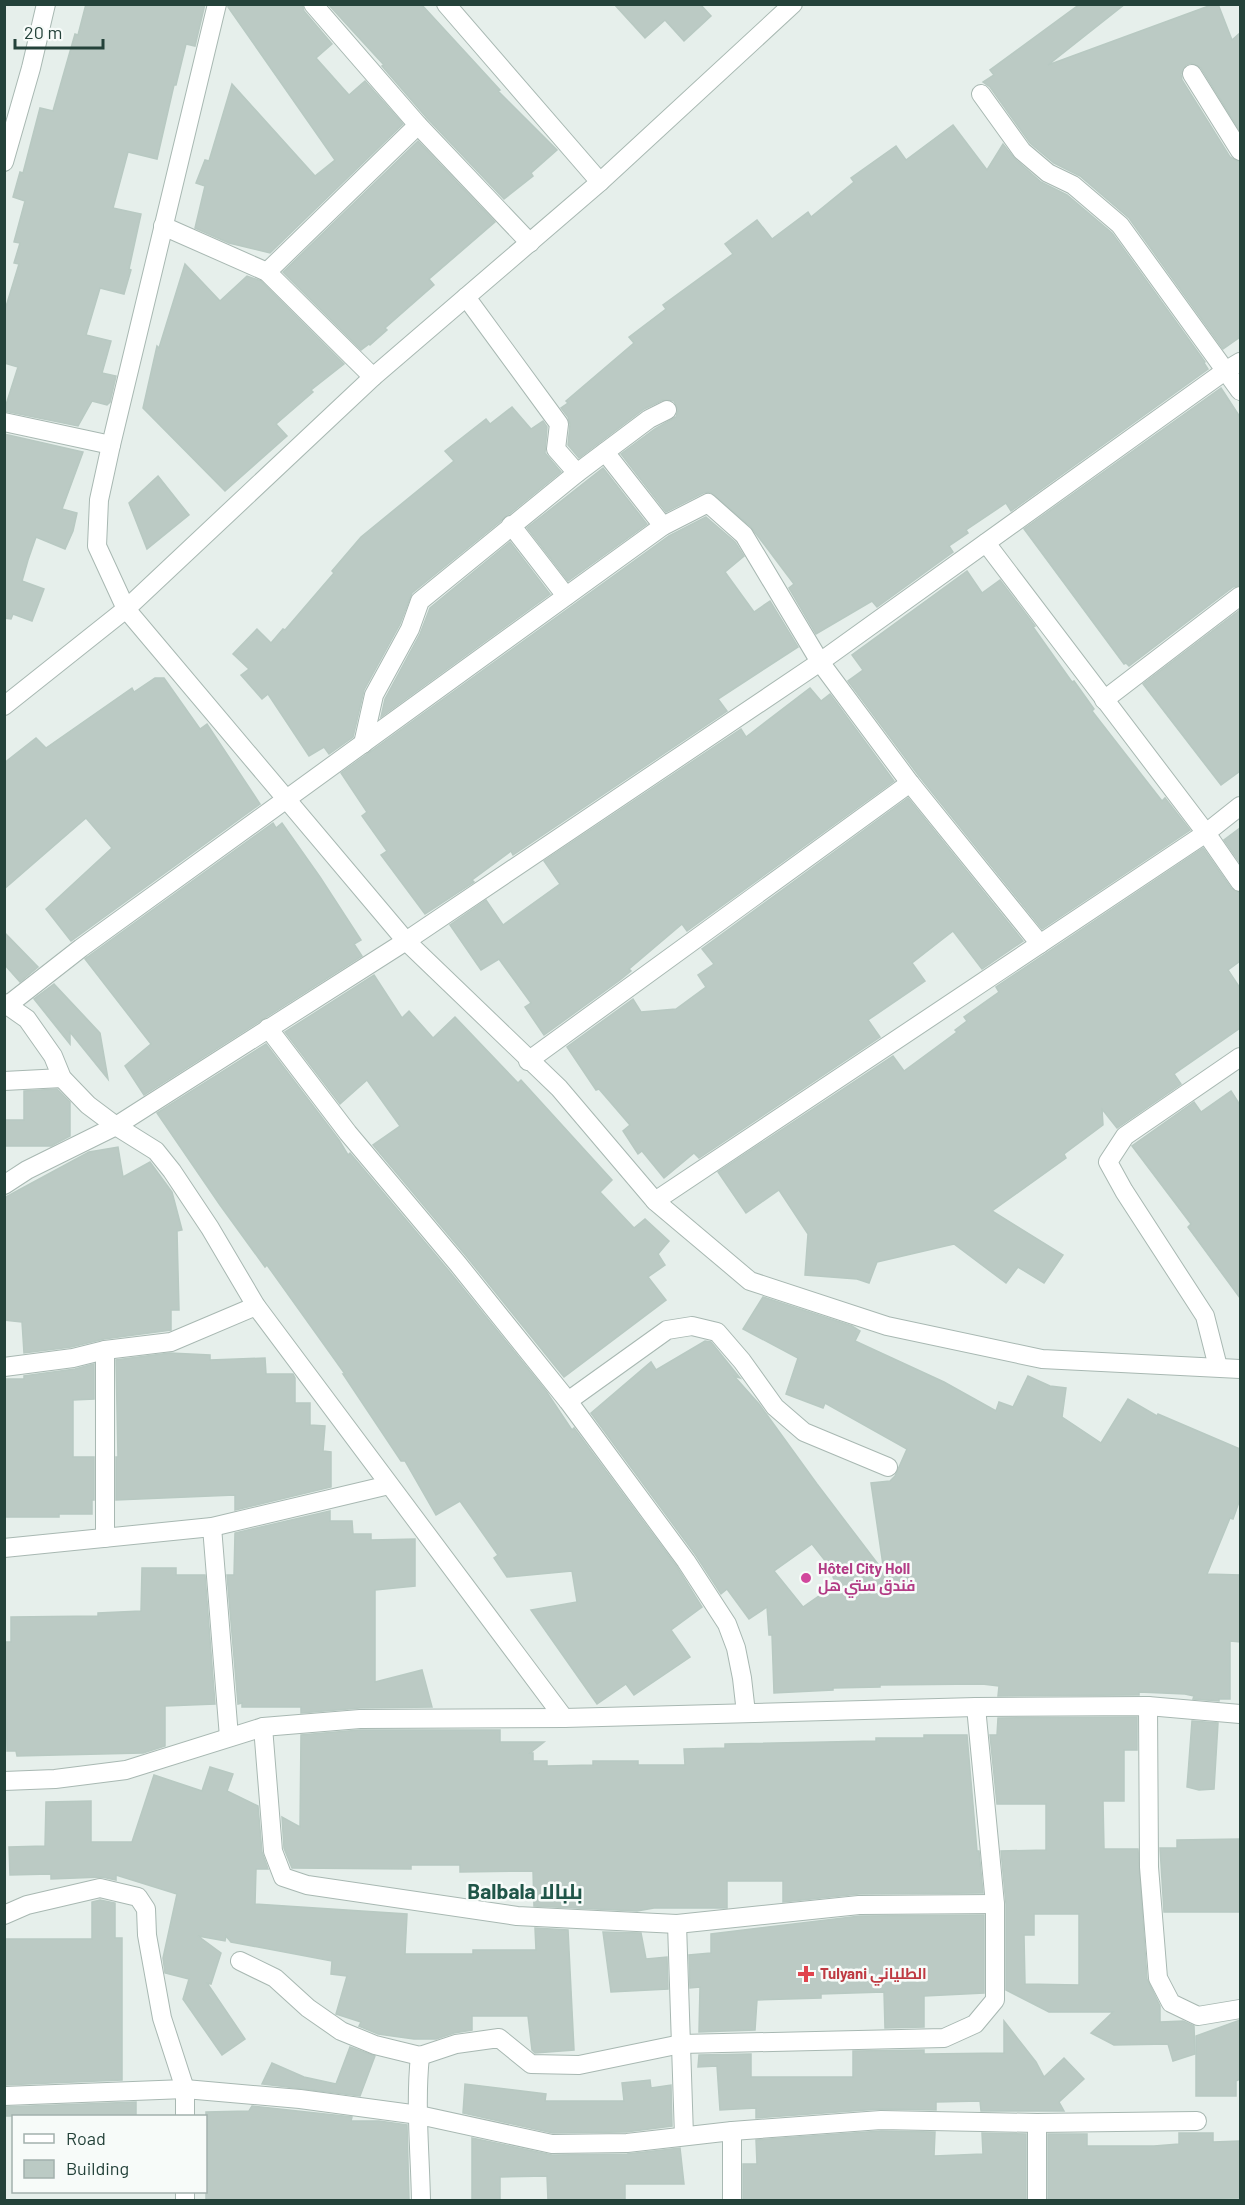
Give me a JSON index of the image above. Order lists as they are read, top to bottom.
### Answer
{
  "districts": ["Balbala بلبالا"],
  "places": {
    "other": ["Hôtel City Holl فندق ستي هل"],
    "health": ["Tulyani الطلياني"]
  },
  "legend": ["Road", "Building"],
  "scale_bar": "20 m"
}
